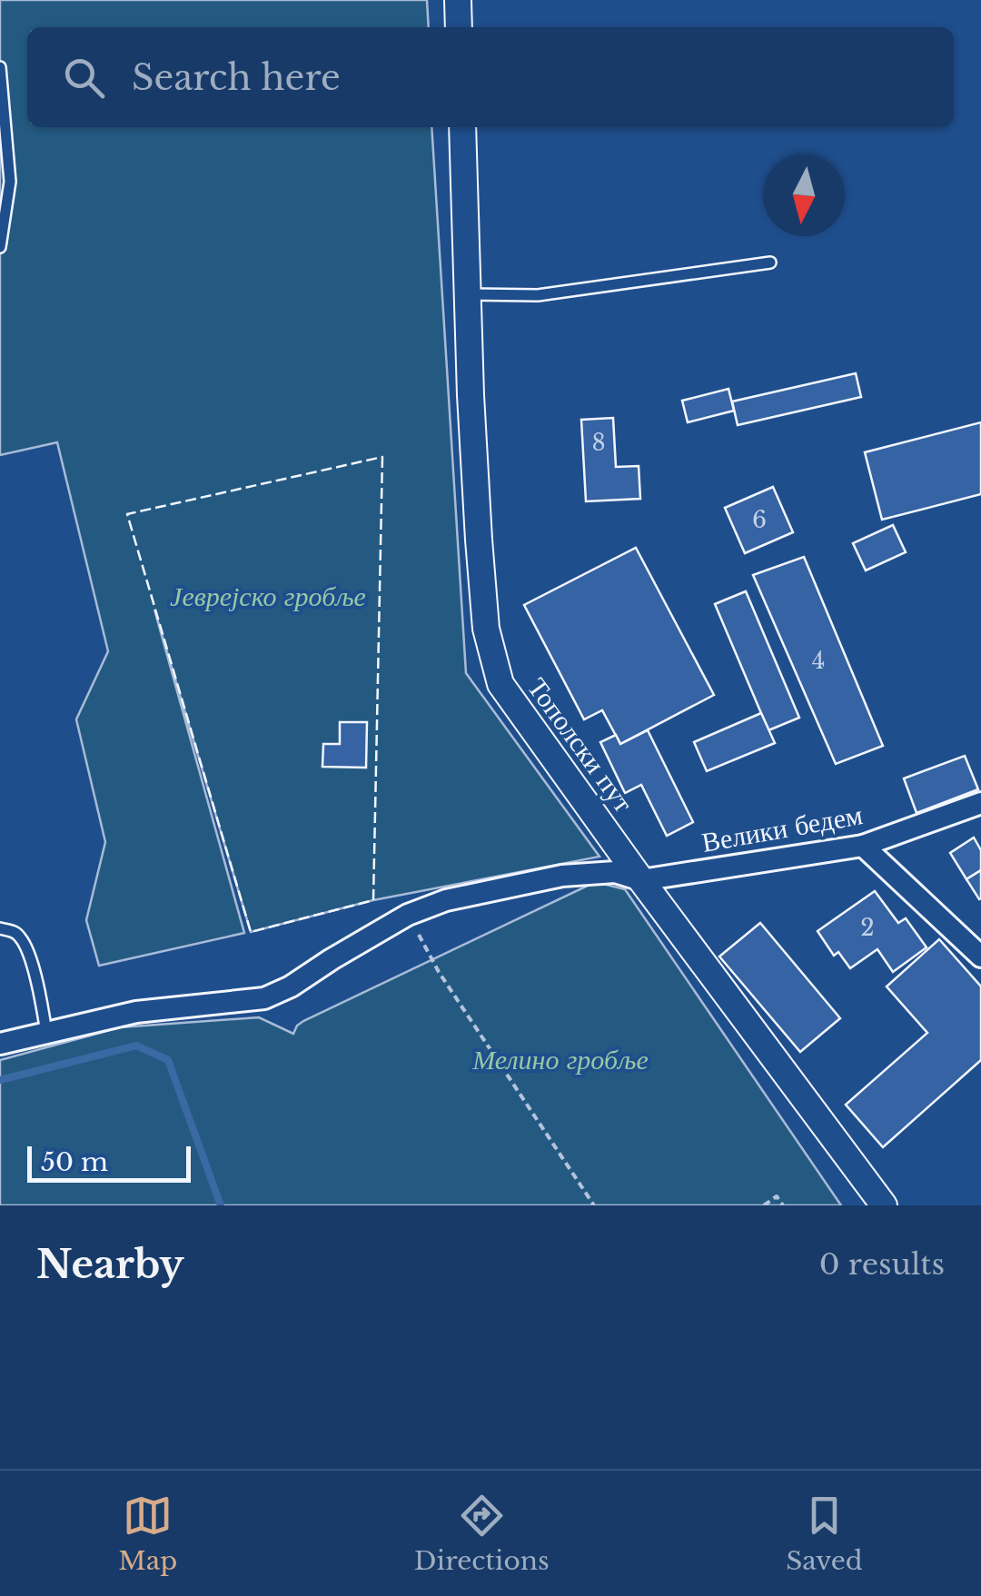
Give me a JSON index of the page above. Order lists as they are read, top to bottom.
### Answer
{
  "streets": {
    "street": ["Тополски пут", "Велики бедем"]
  },
  "crossings": [
    ["Тополски пут", "Велики бедем"]
  ],
  "parks": ["Јеврејско гробље", "Мелино гробље"],
  "house_numbers": [
    "8",
    "6",
    "4",
    "2"
  ],
  "scale_bar": "50 m",
  "north": "bottom",
  "page": {
    "search": "Search here",
    "scale": "50 m",
    "heading": ["Nearby", "0 results"],
    "nav": ["Map", "Directions", "Saved"]
  }
}
